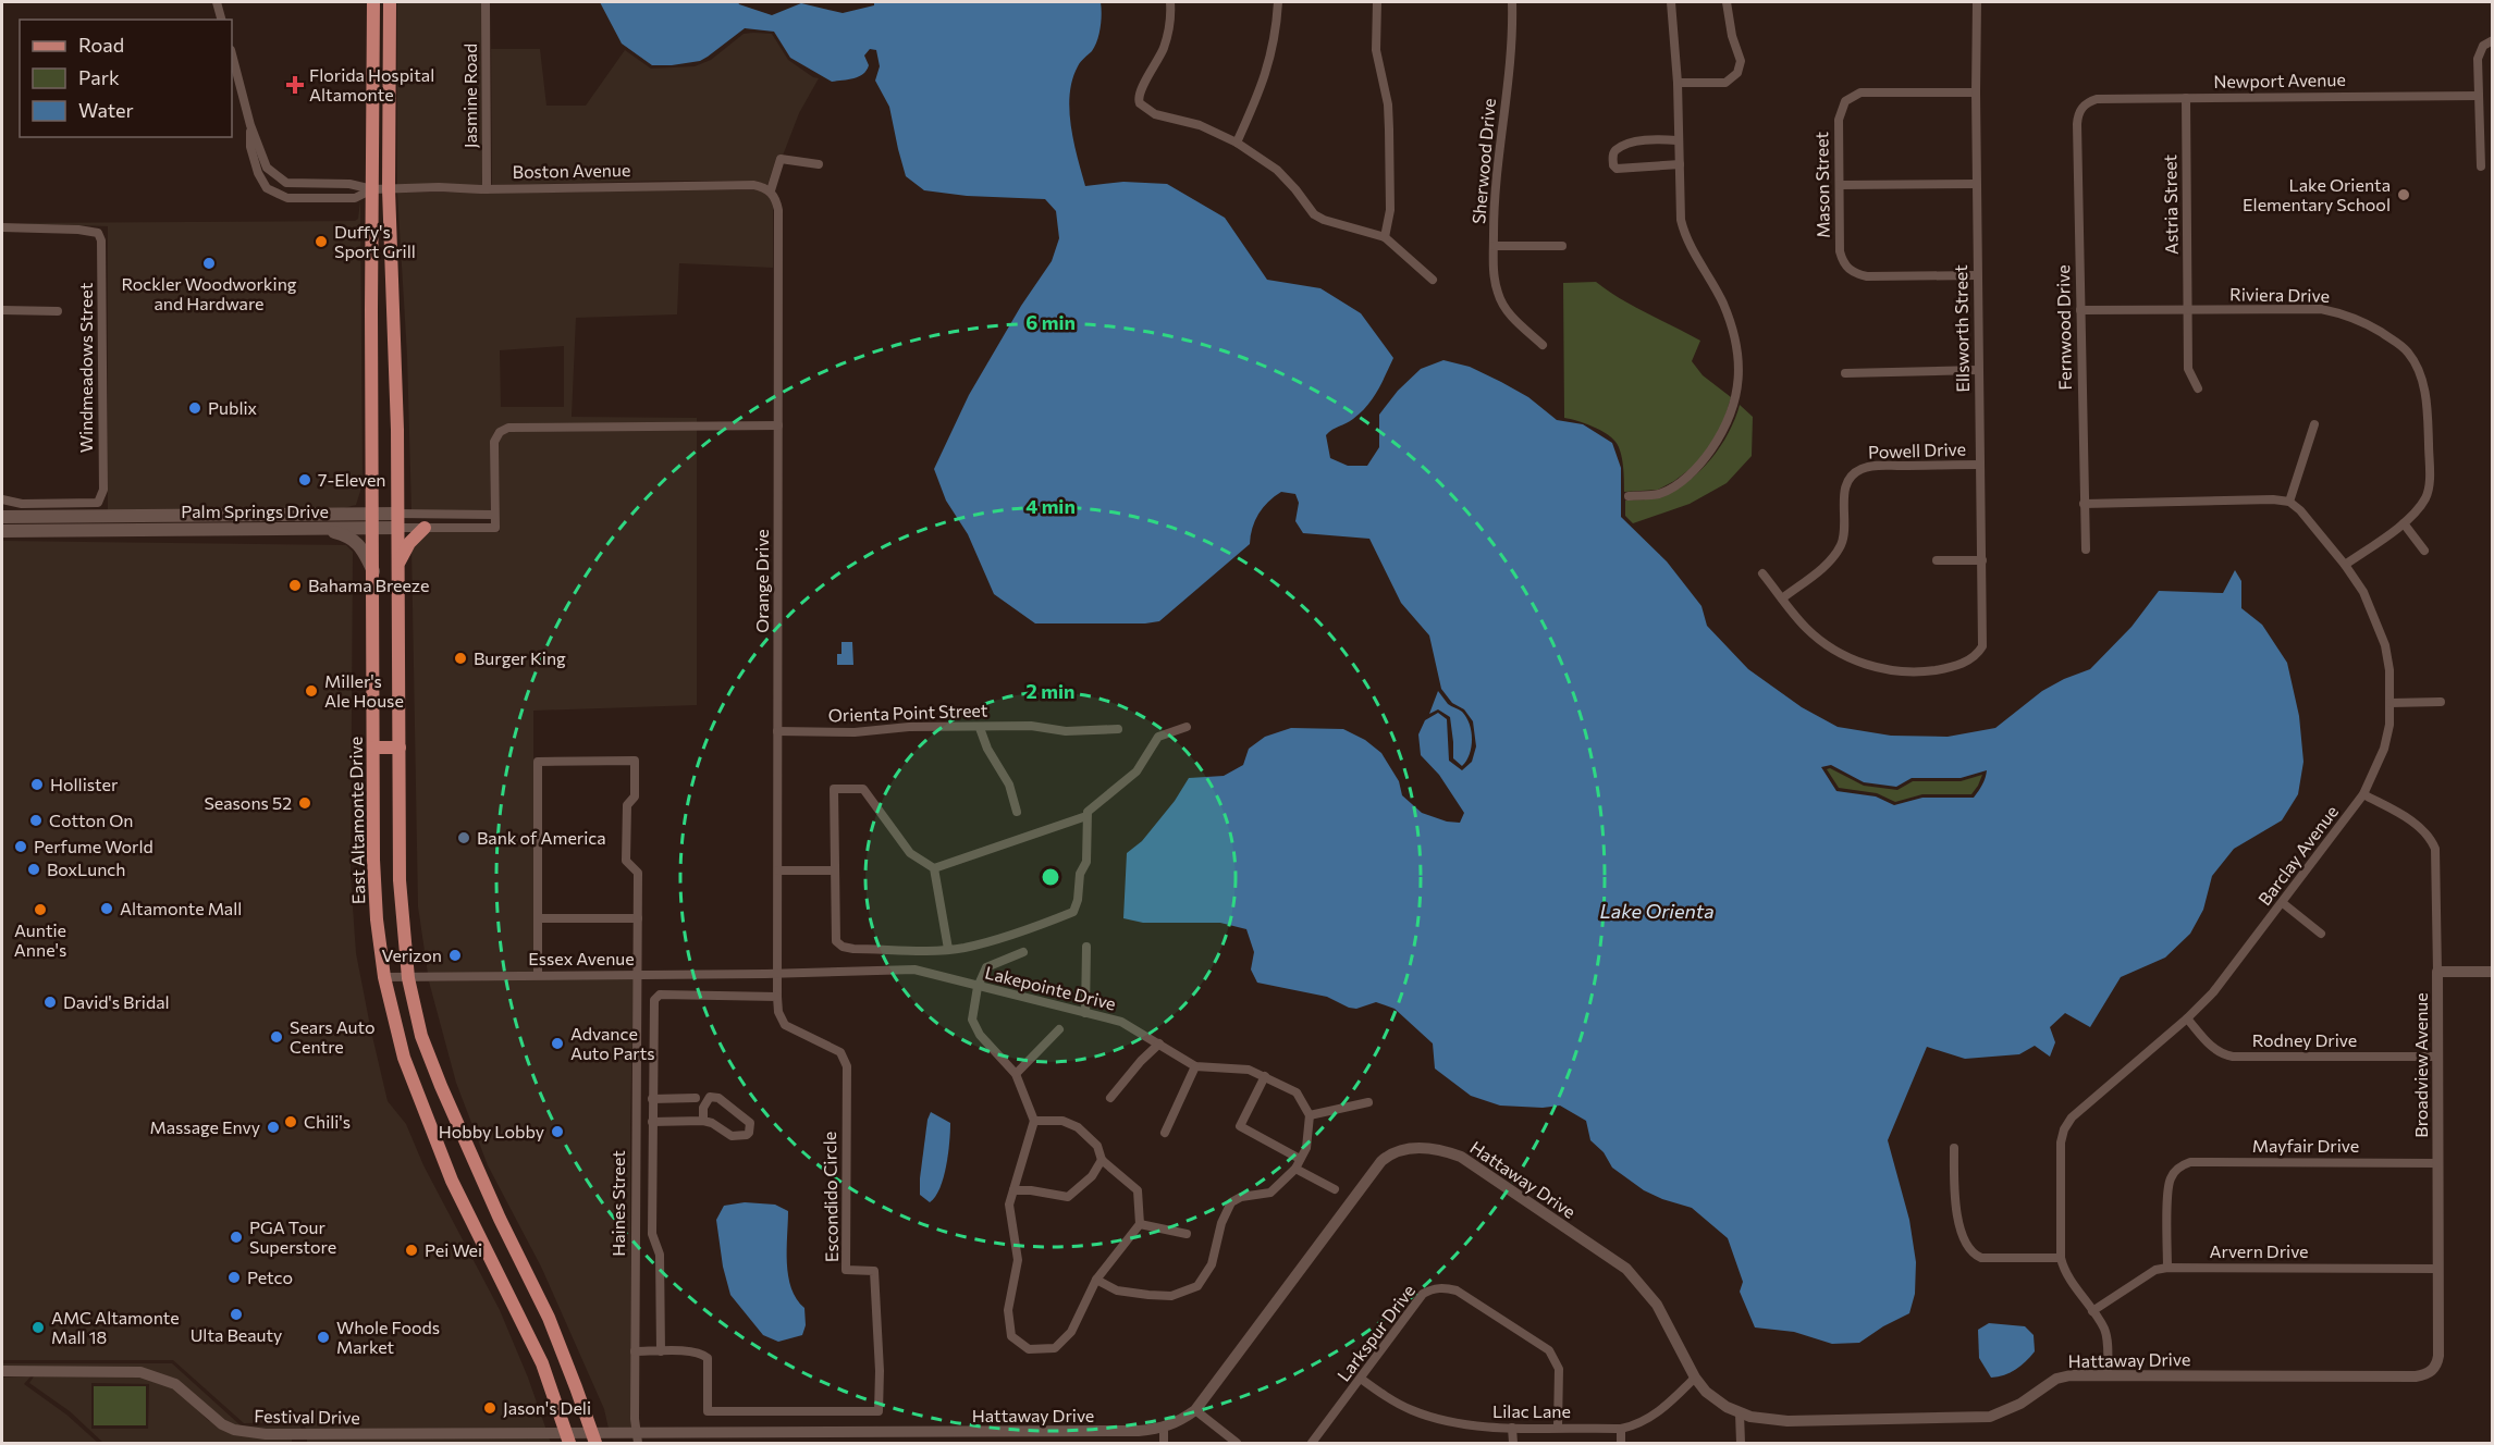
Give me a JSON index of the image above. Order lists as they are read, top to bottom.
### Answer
{
  "streets": {
    "main road": ["Palm Springs Drive", "East Altamonte Drive"],
    "street": [
      "Newport Avenue",
      "Jasmine Road",
      "Sherwood Drive",
      "Boston Avenue",
      "Mason Street",
      "Astria Street",
      "Riviera Drive",
      "Fernwood Drive",
      "Ellsworth Street",
      "Windmeadows Street",
      "Powell Drive",
      "Orange Drive",
      "Orienta Point Street",
      "Barclay Avenue",
      "Essex Avenue",
      "Lakepointe Drive",
      "Rodney Drive",
      "Broadview Avenue",
      "Mayfair Drive",
      "Hattaway Drive",
      "Escondido Circle",
      "Haines Street",
      "Arvern Drive",
      "Larkspur Drive",
      "Lilac Lane",
      "Festival Drive"
    ]
  },
  "crossings": [
    ["Newport Avenue", "Astria Street"],
    ["Newport Avenue", "Fernwood Drive"],
    ["Jasmine Road", "Boston Avenue"],
    ["Boston Avenue", "Orange Drive"],
    ["Boston Avenue", "East Altamonte Drive"],
    ["Mason Street", "Ellsworth Street"],
    ["Astria Street", "Riviera Drive"],
    ["Riviera Drive", "Fernwood Drive"],
    ["Riviera Drive", "Barclay Avenue"],
    ["Ellsworth Street", "Powell Drive"],
    ["Palm Springs Drive", "Orange Drive"],
    ["Palm Springs Drive", "East Altamonte Drive"],
    ["Orange Drive", "Orienta Point Street"],
    ["Orange Drive", "Essex Avenue"],
    ["Orange Drive", "Lakepointe Drive"],
    ["Orange Drive", "Escondido Circle"],
    ["East Altamonte Drive", "Essex Avenue"],
    ["East Altamonte Drive", "Festival Drive"],
    ["Barclay Avenue", "Rodney Drive"],
    ["Barclay Avenue", "Broadview Avenue"],
    ["Barclay Avenue", "Hattaway Drive"],
    ["Barclay Avenue", "Arvern Drive"],
    ["Essex Avenue", "Lakepointe Drive"],
    ["Essex Avenue", "Escondido Circle"],
    ["Essex Avenue", "Haines Street"],
    ["Lakepointe Drive", "Escondido Circle"],
    ["Rodney Drive", "Broadview Avenue"],
    ["Broadview Avenue", "Mayfair Drive"],
    ["Broadview Avenue", "Hattaway Drive"],
    ["Broadview Avenue", "Arvern Drive"],
    ["Mayfair Drive", "Arvern Drive"],
    ["Hattaway Drive", "Haines Street"],
    ["Hattaway Drive", "Lilac Lane"],
    ["Hattaway Drive", "Festival Drive"],
    ["Escondido Circle", "Haines Street"],
    ["Larkspur Drive", "Lilac Lane"]
  ],
  "water": ["Lake Orienta"],
  "places": {
    "health": ["Florida Hospital Altamonte"],
    "other": [
      "Lake Orienta Elementary School",
      "Duffy's Sport Grill",
      "Rockler Woodworking and Hardware",
      "Publix",
      "7-Eleven",
      "Bahama Breeze",
      "Burger King",
      "Miller's Ale House",
      "Hollister",
      "Seasons 52",
      "Cotton On",
      "Bank of America",
      "Perfume World",
      "BoxLunch",
      "Altamonte Mall",
      "Auntie Anne's",
      "Verizon",
      "David's Bridal",
      "Sears Auto Centre",
      "Advance Auto Parts",
      "Chili's",
      "Massage Envy",
      "Hobby Lobby",
      "PGA Tour Superstore",
      "Pei Wei",
      "Petco",
      "Ulta Beauty",
      "AMC Altamonte Mall 18",
      "Whole Foods Market",
      "Jason's Deli"
    ]
  },
  "legend": ["Road", "Park", "Water"],
  "rings": ["6 min", "4 min", "2 min"]
}
